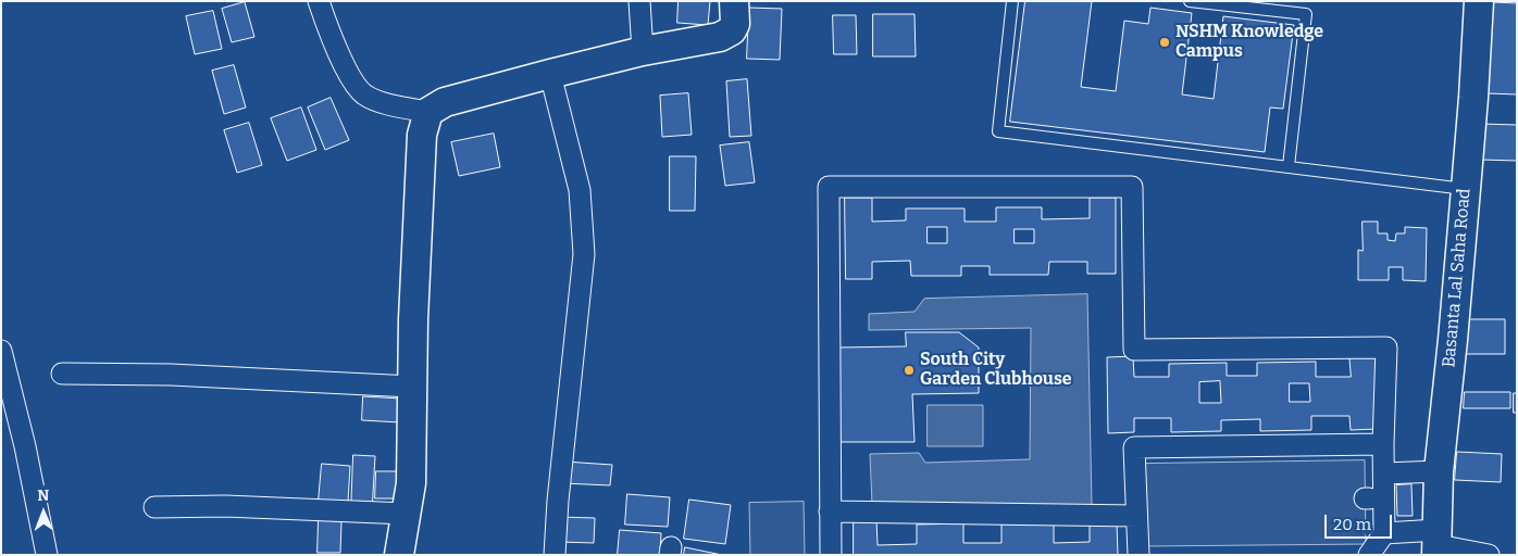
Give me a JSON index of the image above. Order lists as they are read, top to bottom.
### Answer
{
  "streets": {
    "street": ["Basanta Lal Saha Road"]
  },
  "places": ["NSHM Knowledge Campus", "South City Garden Clubhouse"],
  "scale_bar": "20 m",
  "north": "top"
}
